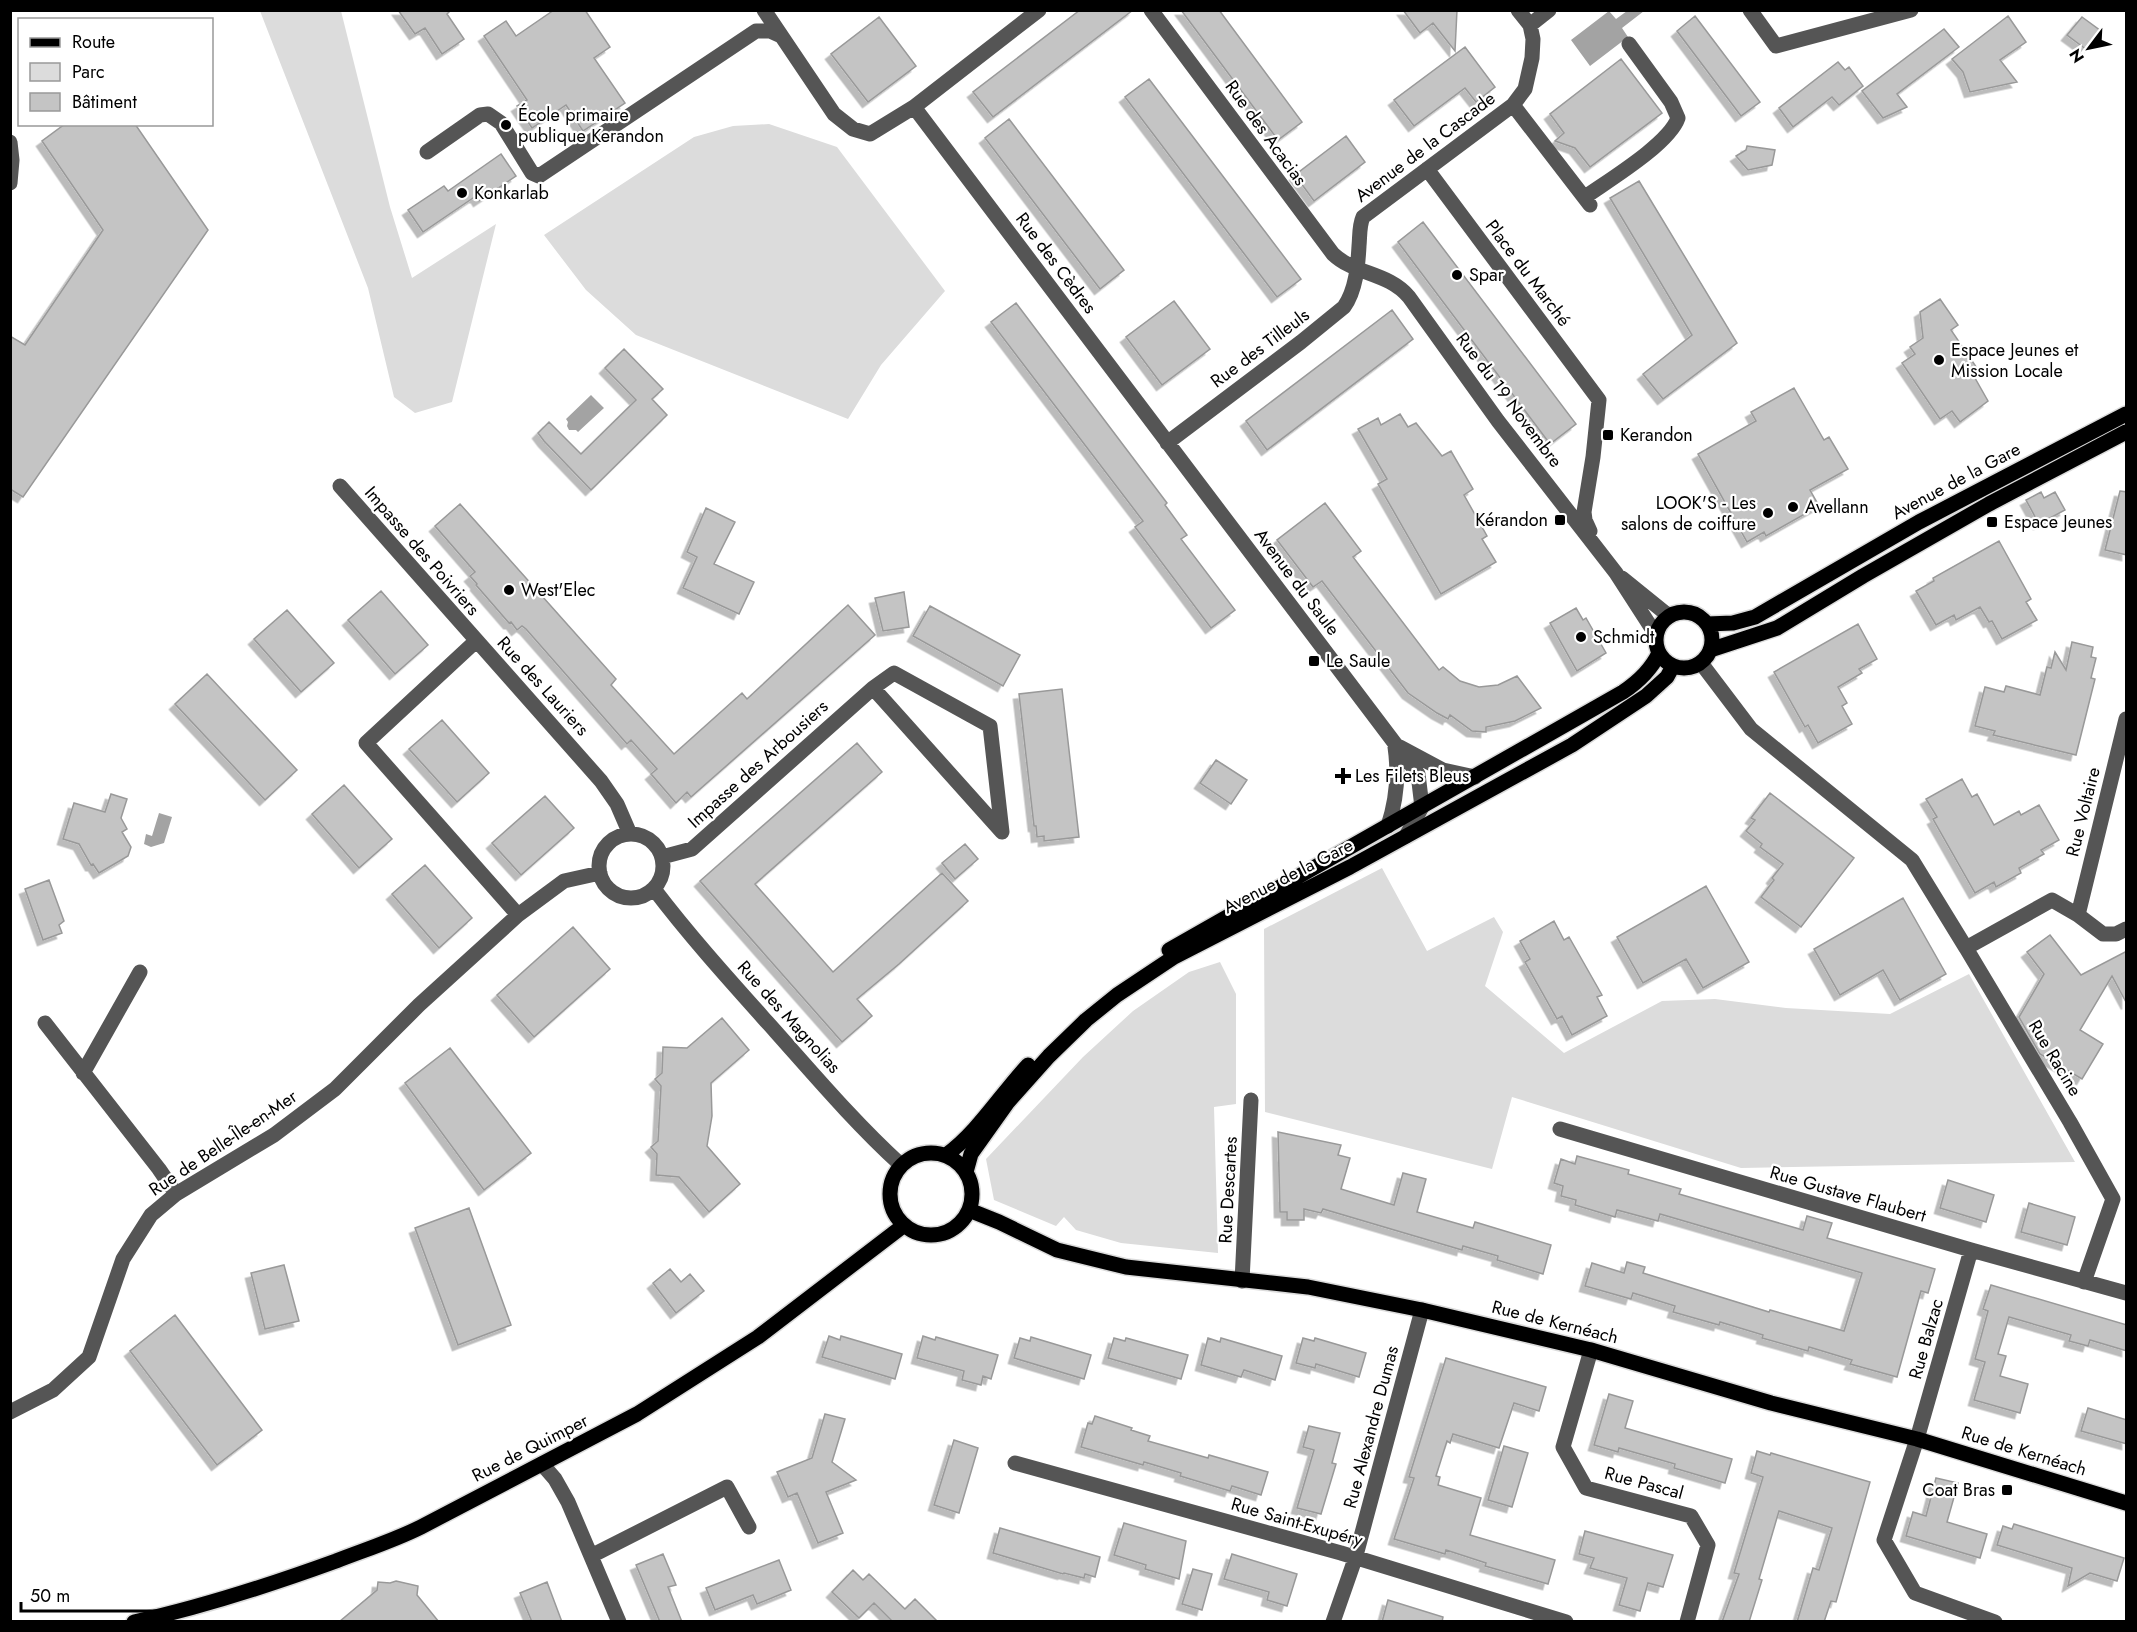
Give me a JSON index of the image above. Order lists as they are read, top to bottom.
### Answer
{
  "streets": {
    "main road": ["Avenue de la Gare", "Rue de Kernéach", "Rue de Quimper"],
    "street": [
      "Rue des Acacias",
      "Avenue de la Cascade",
      "Rue des Cèdres",
      "Place du Marché",
      "Rue des Tilleuls",
      "Rue du 19 Novembre",
      "Impasse des Poivriers",
      "Avenue du Saule",
      "Rue des Lauriers",
      "Impasse des Arbousiers",
      "Rue Voltaire",
      "Rue des Magnolias",
      "Rue Racine",
      "Rue de Belle-Île-en-Mer",
      "Rue Descartes",
      "Rue Gustave Flaubert",
      "Rue Balzac",
      "Rue Alexandre Dumas",
      "Rue Pascal",
      "Rue Saint-Exupéry"
    ]
  },
  "crossings": [
    ["Rue des Acacias", "Avenue de la Cascade"],
    ["Rue des Acacias", "Rue des Tilleuls"],
    ["Rue des Acacias", "Rue du 19 Novembre"],
    ["Avenue de la Cascade", "Place du Marché"],
    ["Avenue de la Cascade", "Rue des Tilleuls"],
    ["Avenue de la Cascade", "Rue du 19 Novembre"],
    ["Rue des Cèdres", "Rue des Tilleuls"],
    ["Rue des Cèdres", "Avenue du Saule"],
    ["Place du Marché", "Rue du 19 Novembre"],
    ["Rue des Tilleuls", "Rue du 19 Novembre"],
    ["Rue des Tilleuls", "Avenue du Saule"],
    ["Rue du 19 Novembre", "Avenue de la Gare"],
    ["Rue du 19 Novembre", "Rue Racine"],
    ["Avenue de la Gare", "Avenue du Saule"],
    ["Avenue de la Gare", "Rue des Magnolias"],
    ["Avenue de la Gare", "Rue Racine"],
    ["Avenue de la Gare", "Rue de Kernéach"],
    ["Avenue de la Gare", "Rue de Quimper"],
    ["Impasse des Poivriers", "Rue des Lauriers"],
    ["Rue des Lauriers", "Impasse des Arbousiers"],
    ["Rue des Lauriers", "Rue des Magnolias"],
    ["Rue des Lauriers", "Rue de Belle-Île-en-Mer"],
    ["Impasse des Arbousiers", "Rue des Magnolias"],
    ["Impasse des Arbousiers", "Rue de Belle-Île-en-Mer"],
    ["Rue des Magnolias", "Rue de Belle-Île-en-Mer"],
    ["Rue des Magnolias", "Rue de Kernéach"],
    ["Rue des Magnolias", "Rue de Quimper"],
    ["Rue Racine", "Rue Gustave Flaubert"],
    ["Rue Descartes", "Rue de Kernéach"],
    ["Rue Gustave Flaubert", "Rue Balzac"],
    ["Rue de Kernéach", "Rue Balzac"],
    ["Rue de Kernéach", "Rue Alexandre Dumas"],
    ["Rue de Kernéach", "Rue de Quimper"],
    ["Rue de Kernéach", "Rue Pascal"],
    ["Rue Alexandre Dumas", "Rue Saint-Exupéry"]
  ],
  "places": {
    "other": [
      "École primaire publique Kerandon",
      "Konkarlab",
      "Spar",
      "Espace Jeunes et Mission Locale",
      "Avellann",
      "LOOK'S - Les salons de coiffure",
      "West'Elec",
      "Schmidt"
    ],
    "transit": [
      "Kerandon",
      "Kérandon",
      "Espace Jeunes",
      "Le Saule",
      "Coat Bras"
    ],
    "health": ["Les Filets Bleus"]
  },
  "legend": ["Route", "Parc", "Bâtiment"],
  "scale_bar": "50 m",
  "north": "bottom left"
}
